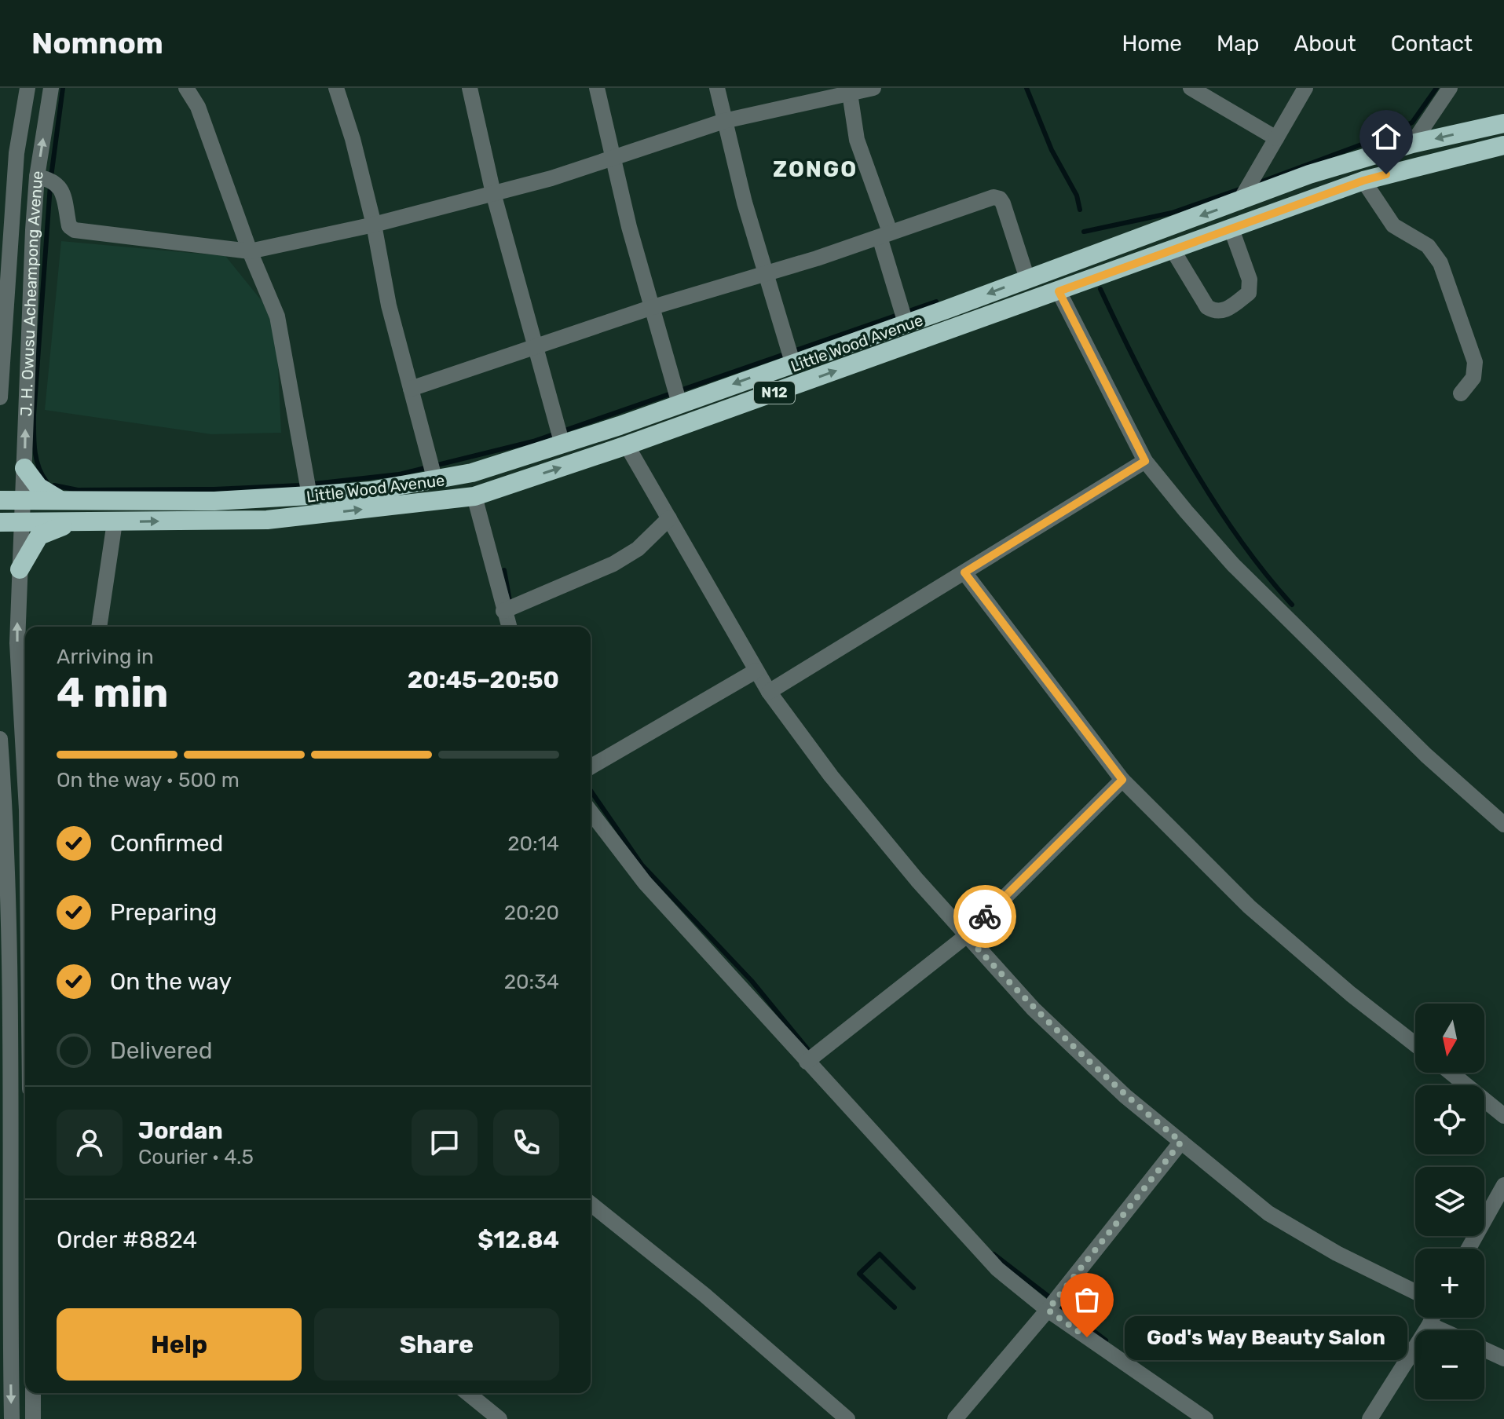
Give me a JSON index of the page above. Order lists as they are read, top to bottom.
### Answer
{
  "streets": {
    "highway": ["Little Wood Avenue", "N12"],
    "street": ["J. H. Owusu Acheampong Avenue"]
  },
  "crossings": [
    ["J. H. Owusu Acheampong Avenue", "Little Wood Avenue"],
    ["J. H. Owusu Acheampong Avenue", "N12"],
    ["Little Wood Avenue", "N12"]
  ],
  "districts": ["ZONGO"],
  "places": ["God's Way Beauty Salon"],
  "north": "bottom",
  "page": {
    "header": "Nomnom",
    "nav": [
      "Home",
      "Map",
      "About",
      "Contact"
    ],
    "heading": ["4 min", "Arriving in", "20:45–20:50"],
    "panel": [
      "Jordan",
      "Courier · 4.5",
      "Order #8824",
      "$12.84"
    ],
    "bar": "On the way · 500 m",
    "list": [
      ["Confirmed", "20:14"],
      ["Preparing", "20:20"],
      ["On the way", "20:34"],
      "Delivered"
    ],
    "map_buttons": ["+", "−"],
    "buttons": ["Help", "Share"],
    "bubble": "God's Way Beauty Salon"
  }
}
